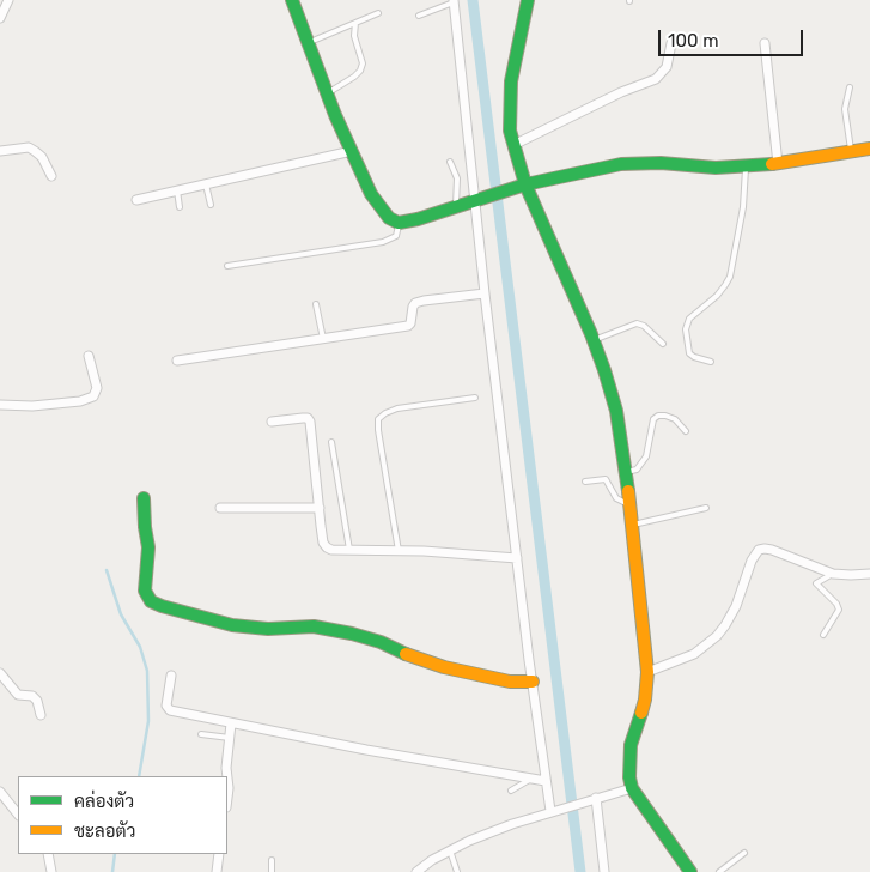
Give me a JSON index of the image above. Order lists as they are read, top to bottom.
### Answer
{
  "legend": ["คล่องตัว", "ชะลอตัว"],
  "scale_bar": "100 m"
}
